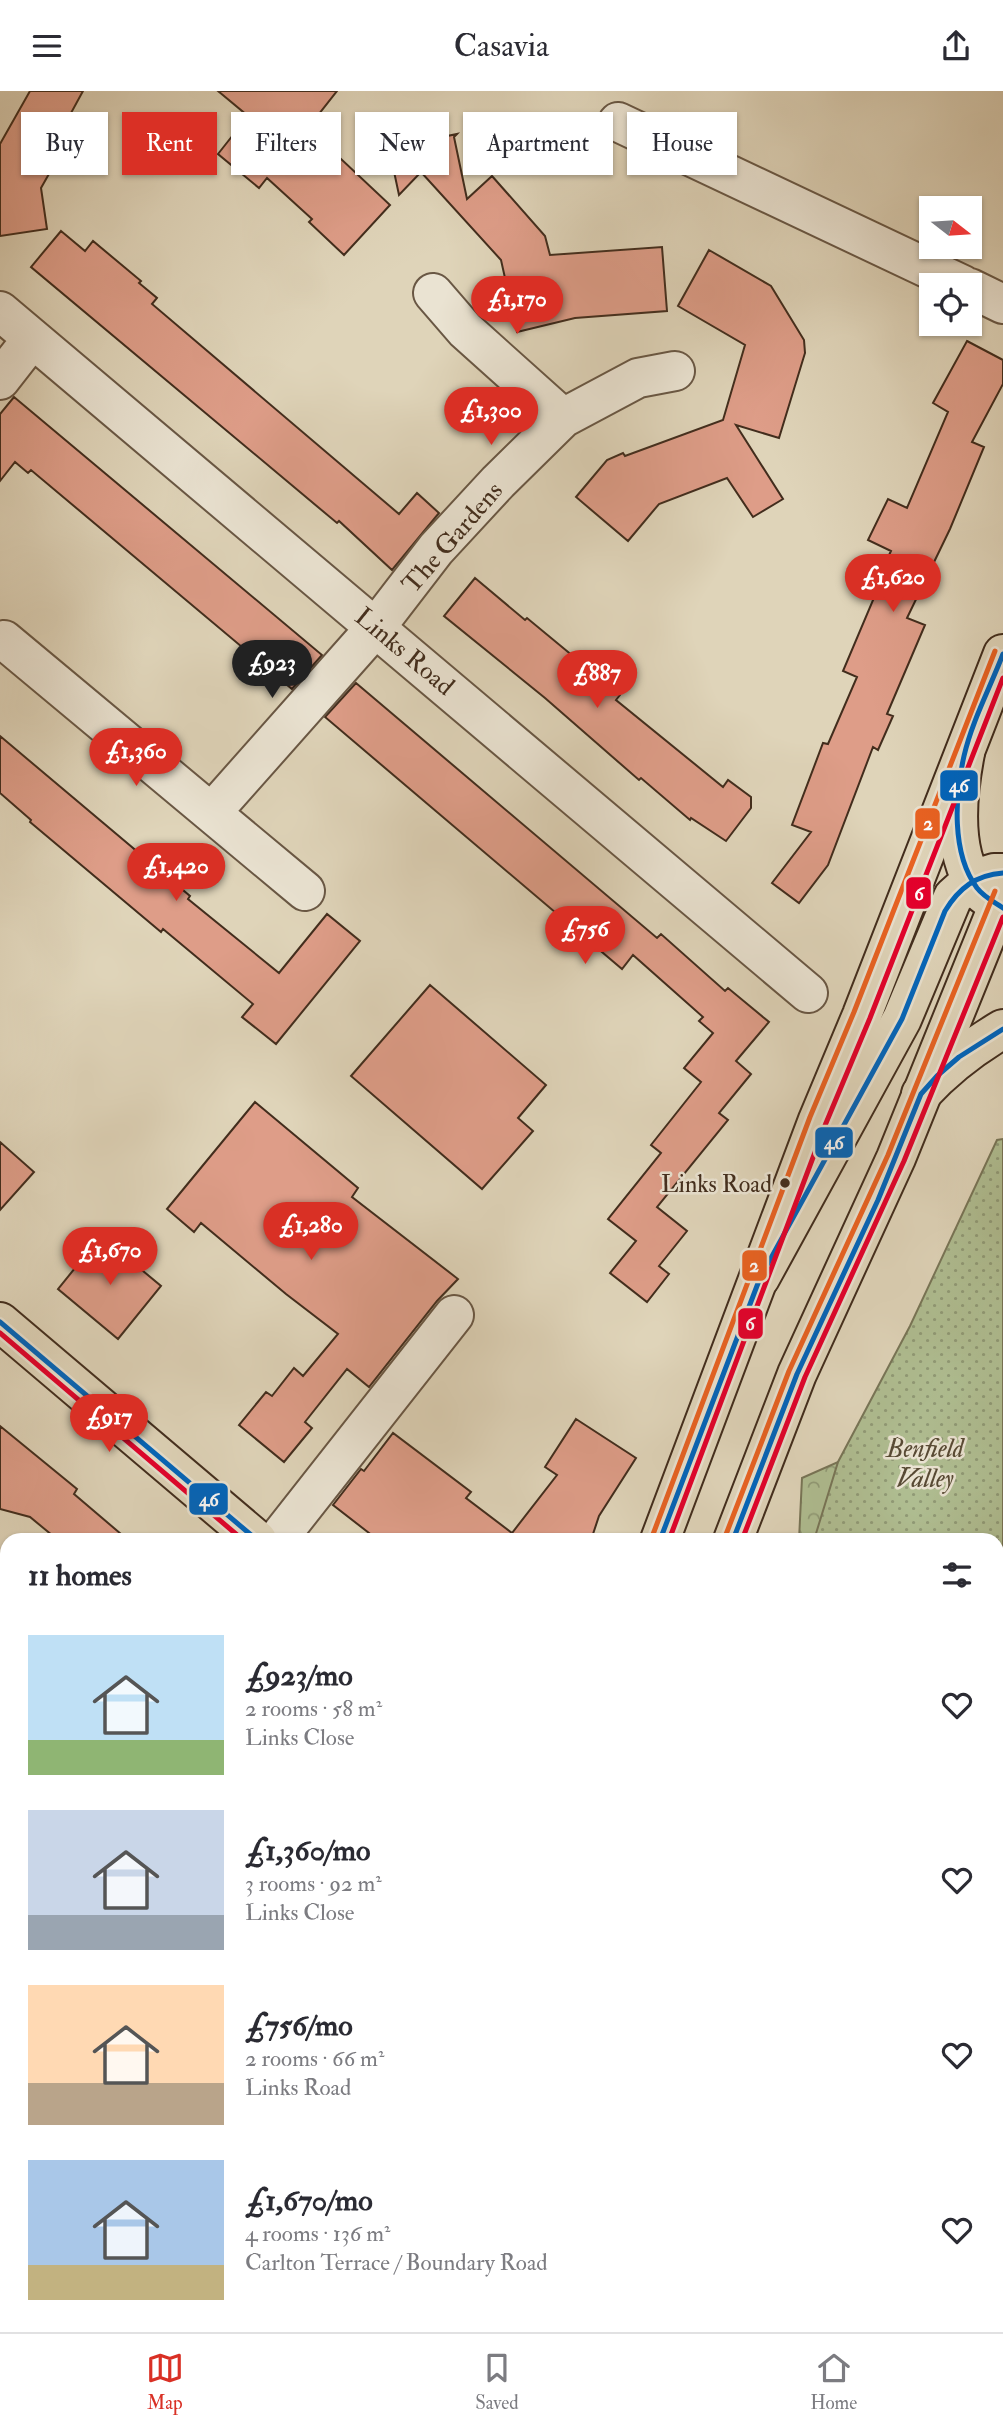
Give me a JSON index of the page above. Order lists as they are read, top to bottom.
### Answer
{
  "streets": {
    "street": ["The Gardens", "Links Road"]
  },
  "crossings": [
    ["The Gardens", "Links Road"]
  ],
  "parks": ["Benfield Valley"],
  "places": ["Links Road"],
  "lines": ["transit line 2", "transit line 46", "transit line 6"],
  "north": "right",
  "page": {
    "header": "Casavia",
    "chip": [
      "Buy",
      "Rent",
      "Filters",
      "New",
      "Apartment",
      "House"
    ],
    "price": [
      "£1,170",
      "£1,300",
      "£1,620",
      "£923",
      "£887",
      "£1,360",
      "£1,420",
      "£756",
      "£1,280",
      "£1,670",
      "£917"
    ],
    "heading": "11 homes",
    "list": [
      {
        "name": "£923/mo",
        "note": "2 rooms · 58 m² · Links Close"
      },
      {
        "name": "£1,360/mo",
        "note": "3 rooms · 92 m² · Links Close"
      },
      {
        "name": "£756/mo",
        "note": "2 rooms · 66 m² · Links Road"
      },
      {
        "name": "£1,670/mo",
        "note": "4 rooms · 136 m² · Carlton Terrace / Boundary Road"
      }
    ],
    "tabs": ["Map", "Saved", "Home"]
  }
}
